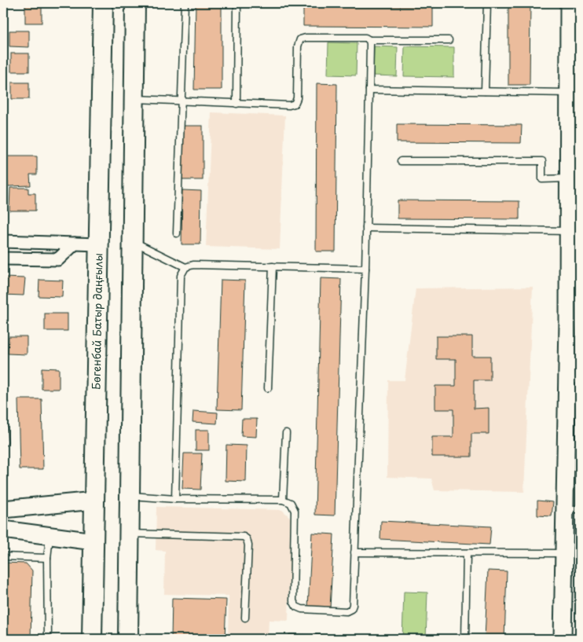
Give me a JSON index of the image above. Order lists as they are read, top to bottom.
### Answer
{
  "streets": {
    "main road": ["Бөгенбай Батыр даңғылы"]
  }
}
